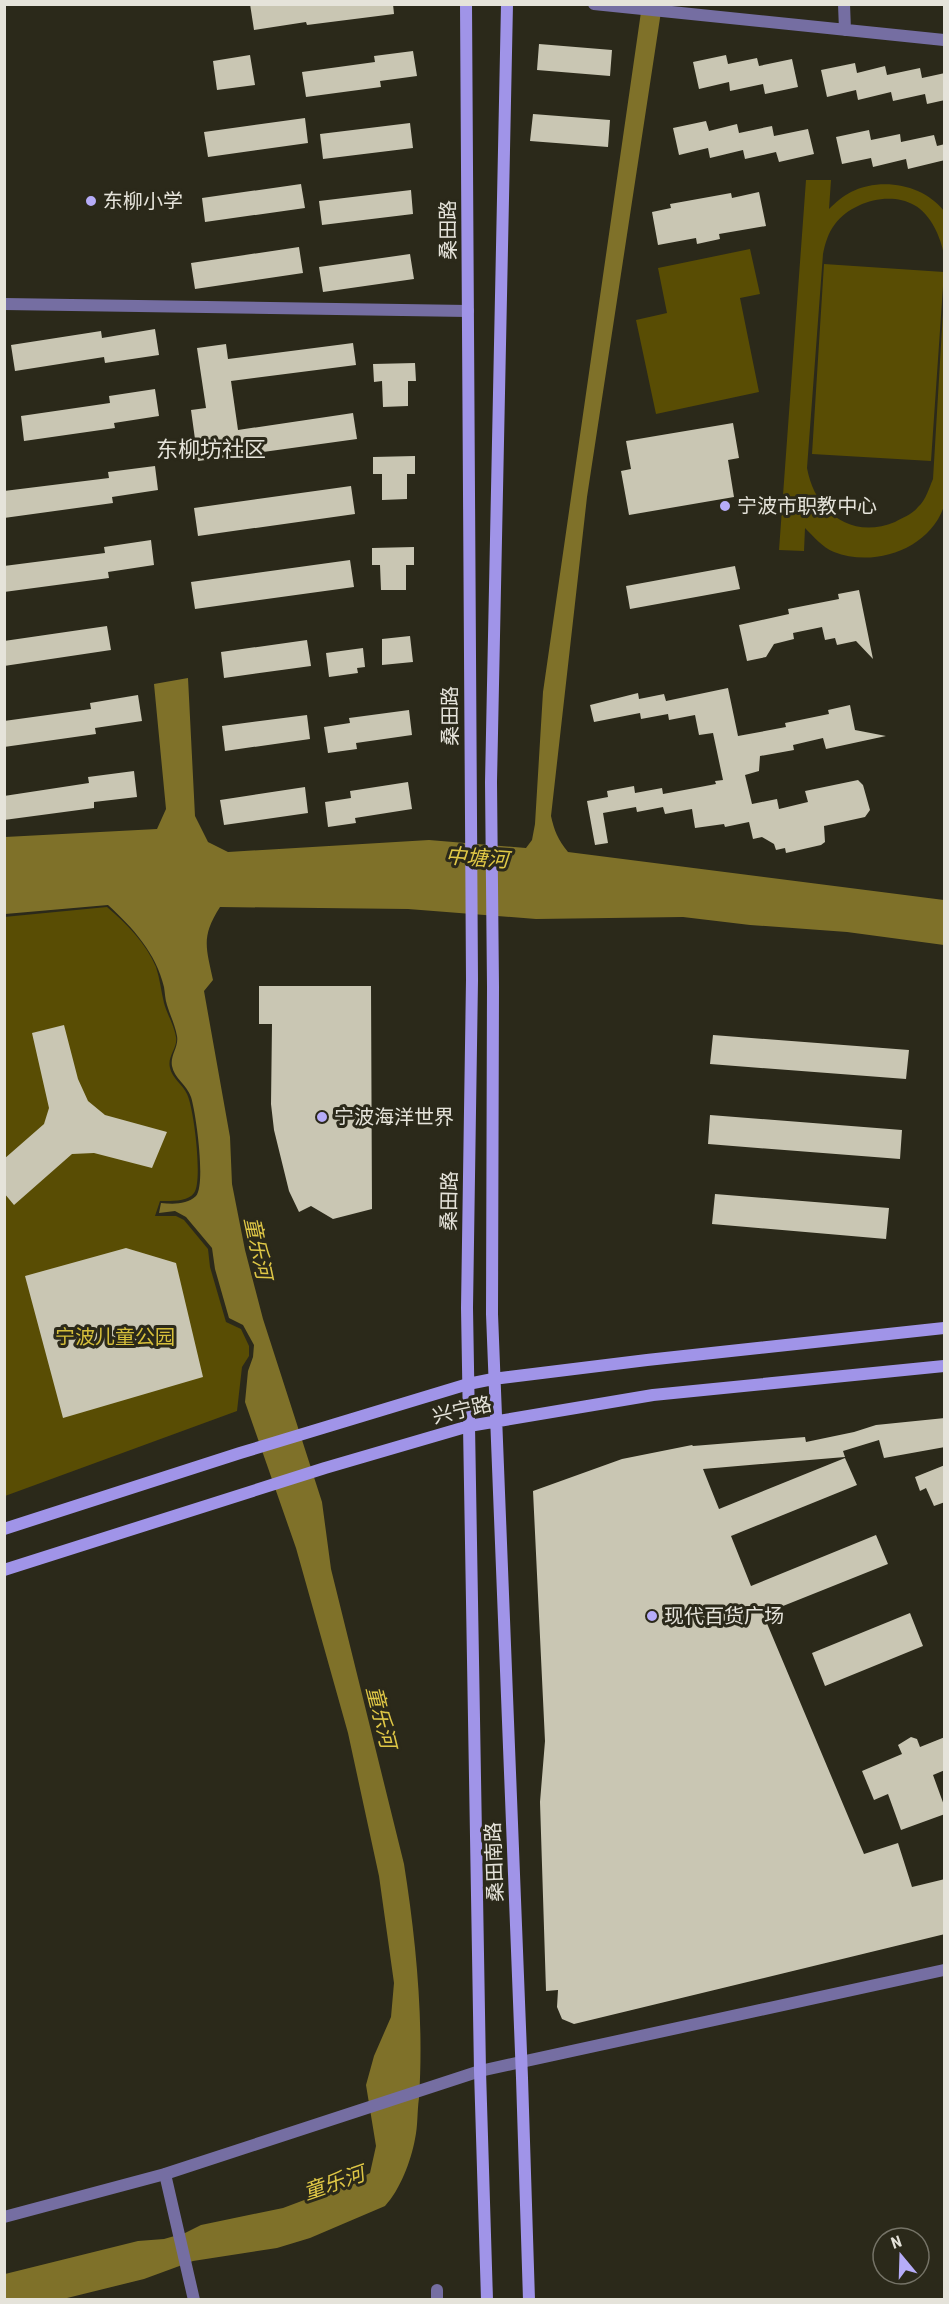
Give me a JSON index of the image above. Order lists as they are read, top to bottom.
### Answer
{
  "streets": {
    "main road": ["桑田路", "兴宁路", "桑田南路"]
  },
  "crossings": [
    ["桑田路", "兴宁路"],
    ["桑田路", "桑田南路"],
    ["兴宁路", "桑田南路"]
  ],
  "districts": ["东柳坊社区"],
  "water": ["中塘河", "童乐河"],
  "parks": ["宁波儿童公园"],
  "places": [
    "东柳小学",
    "宁波市职教中心",
    "宁波海洋世界",
    "现代百货广场"
  ],
  "north": "top"
}
